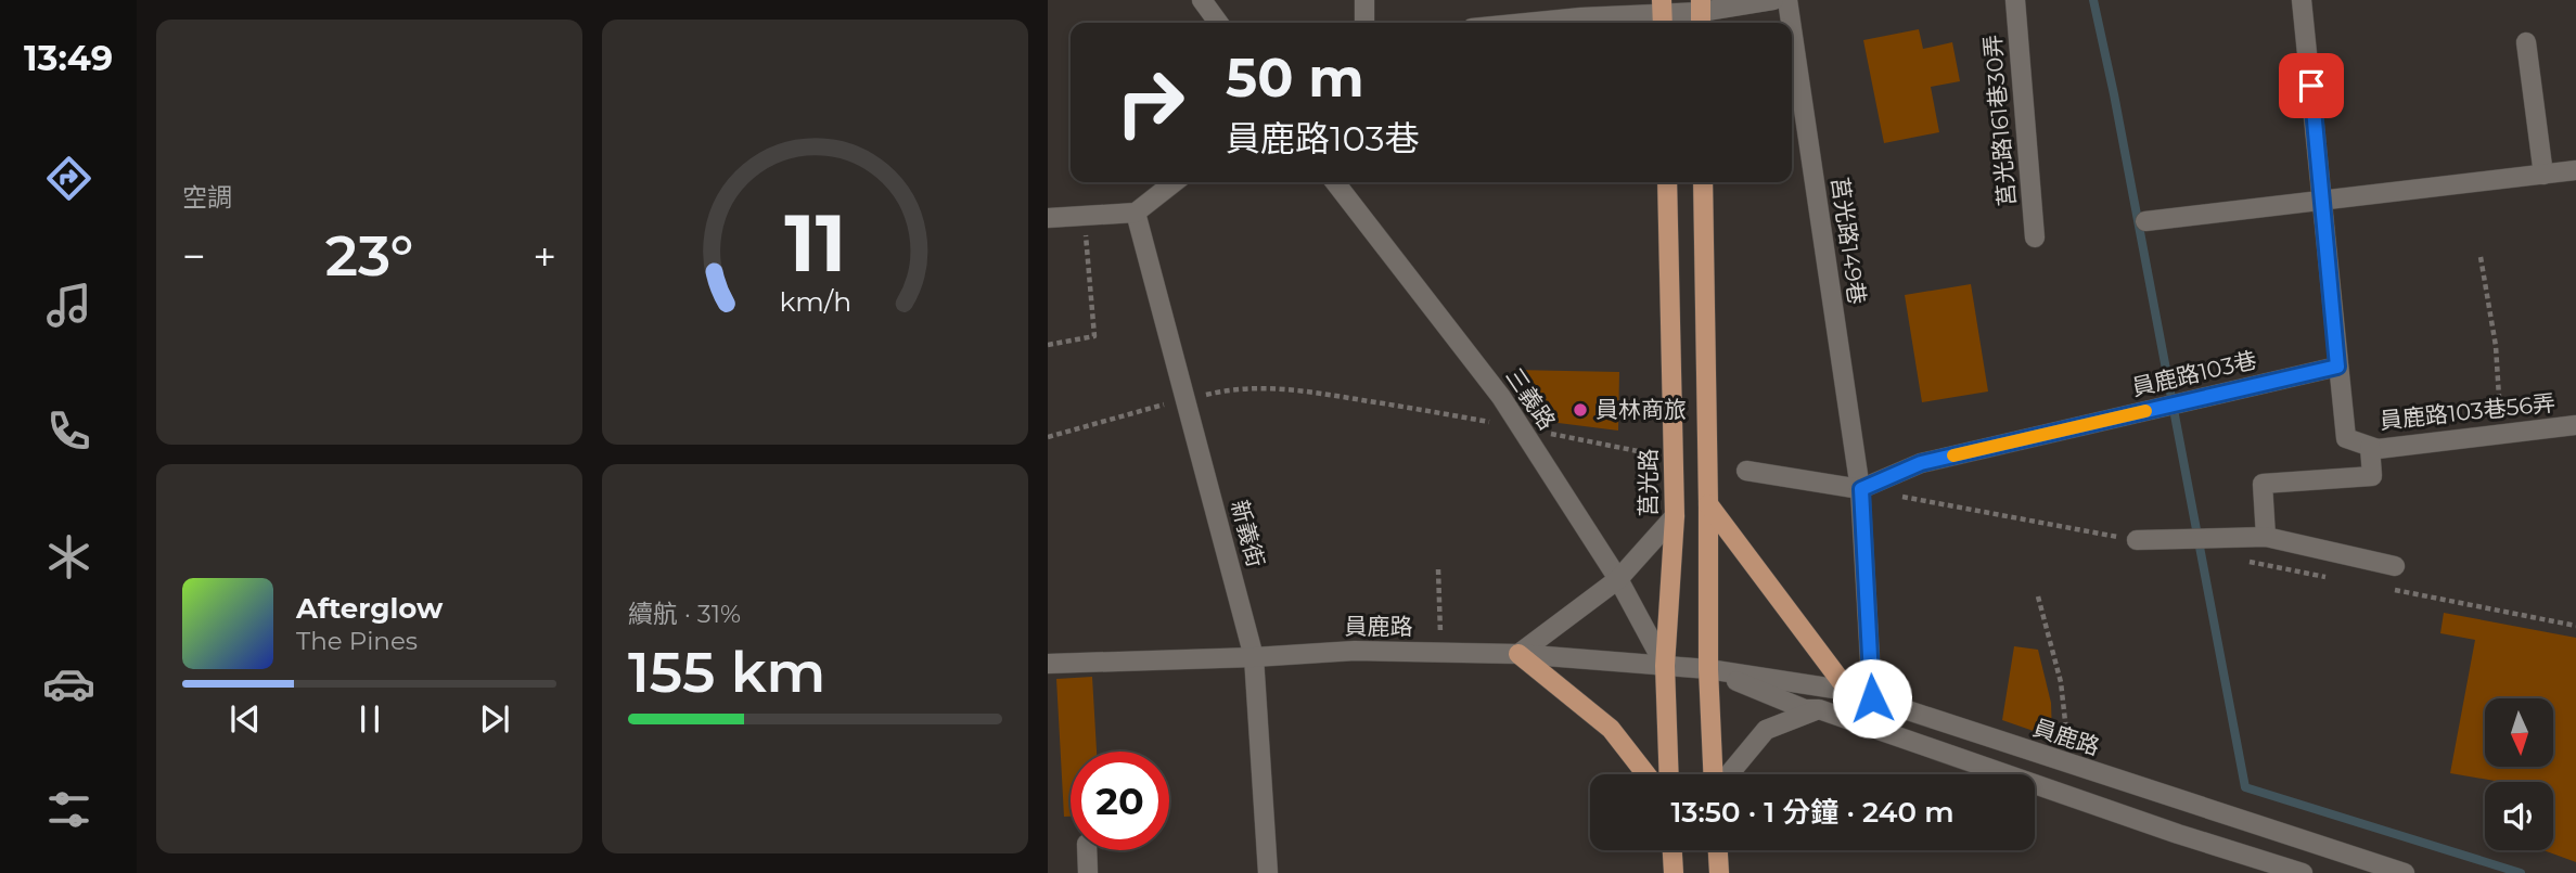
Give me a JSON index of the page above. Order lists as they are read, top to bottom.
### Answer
{
  "streets": {
    "main road": ["莒光路"],
    "street": [
      "莒光路161巷30弄",
      "莒光路149巷",
      "員鹿路103巷",
      "三義路",
      "員鹿路103巷56弄",
      "新義街",
      "員鹿路"
    ]
  },
  "crossings": [
    ["莒光路149巷", "員鹿路103巷"],
    ["員鹿路103巷", "員鹿路103巷56弄"],
    ["三義路", "莒光路"],
    ["三義路", "員鹿路"],
    ["莒光路", "員鹿路"],
    ["新義街", "員鹿路"]
  ],
  "places": ["員林商旅"],
  "north": "bottom",
  "page": {
    "tabs": "13:49",
    "tile": [
      "空調",
      ["續航 · 31%", "155 km"]
    ],
    "turn": ["50 m", "員鹿路103巷"],
    "heat": ["−", "23°", "+"],
    "song": ["Afterglow", "The Pines"],
    "limit": "20",
    "trip": "13:50 · 1 分鐘 · 240 m",
    "gauge": ["11", "km/h"]
  }
}
